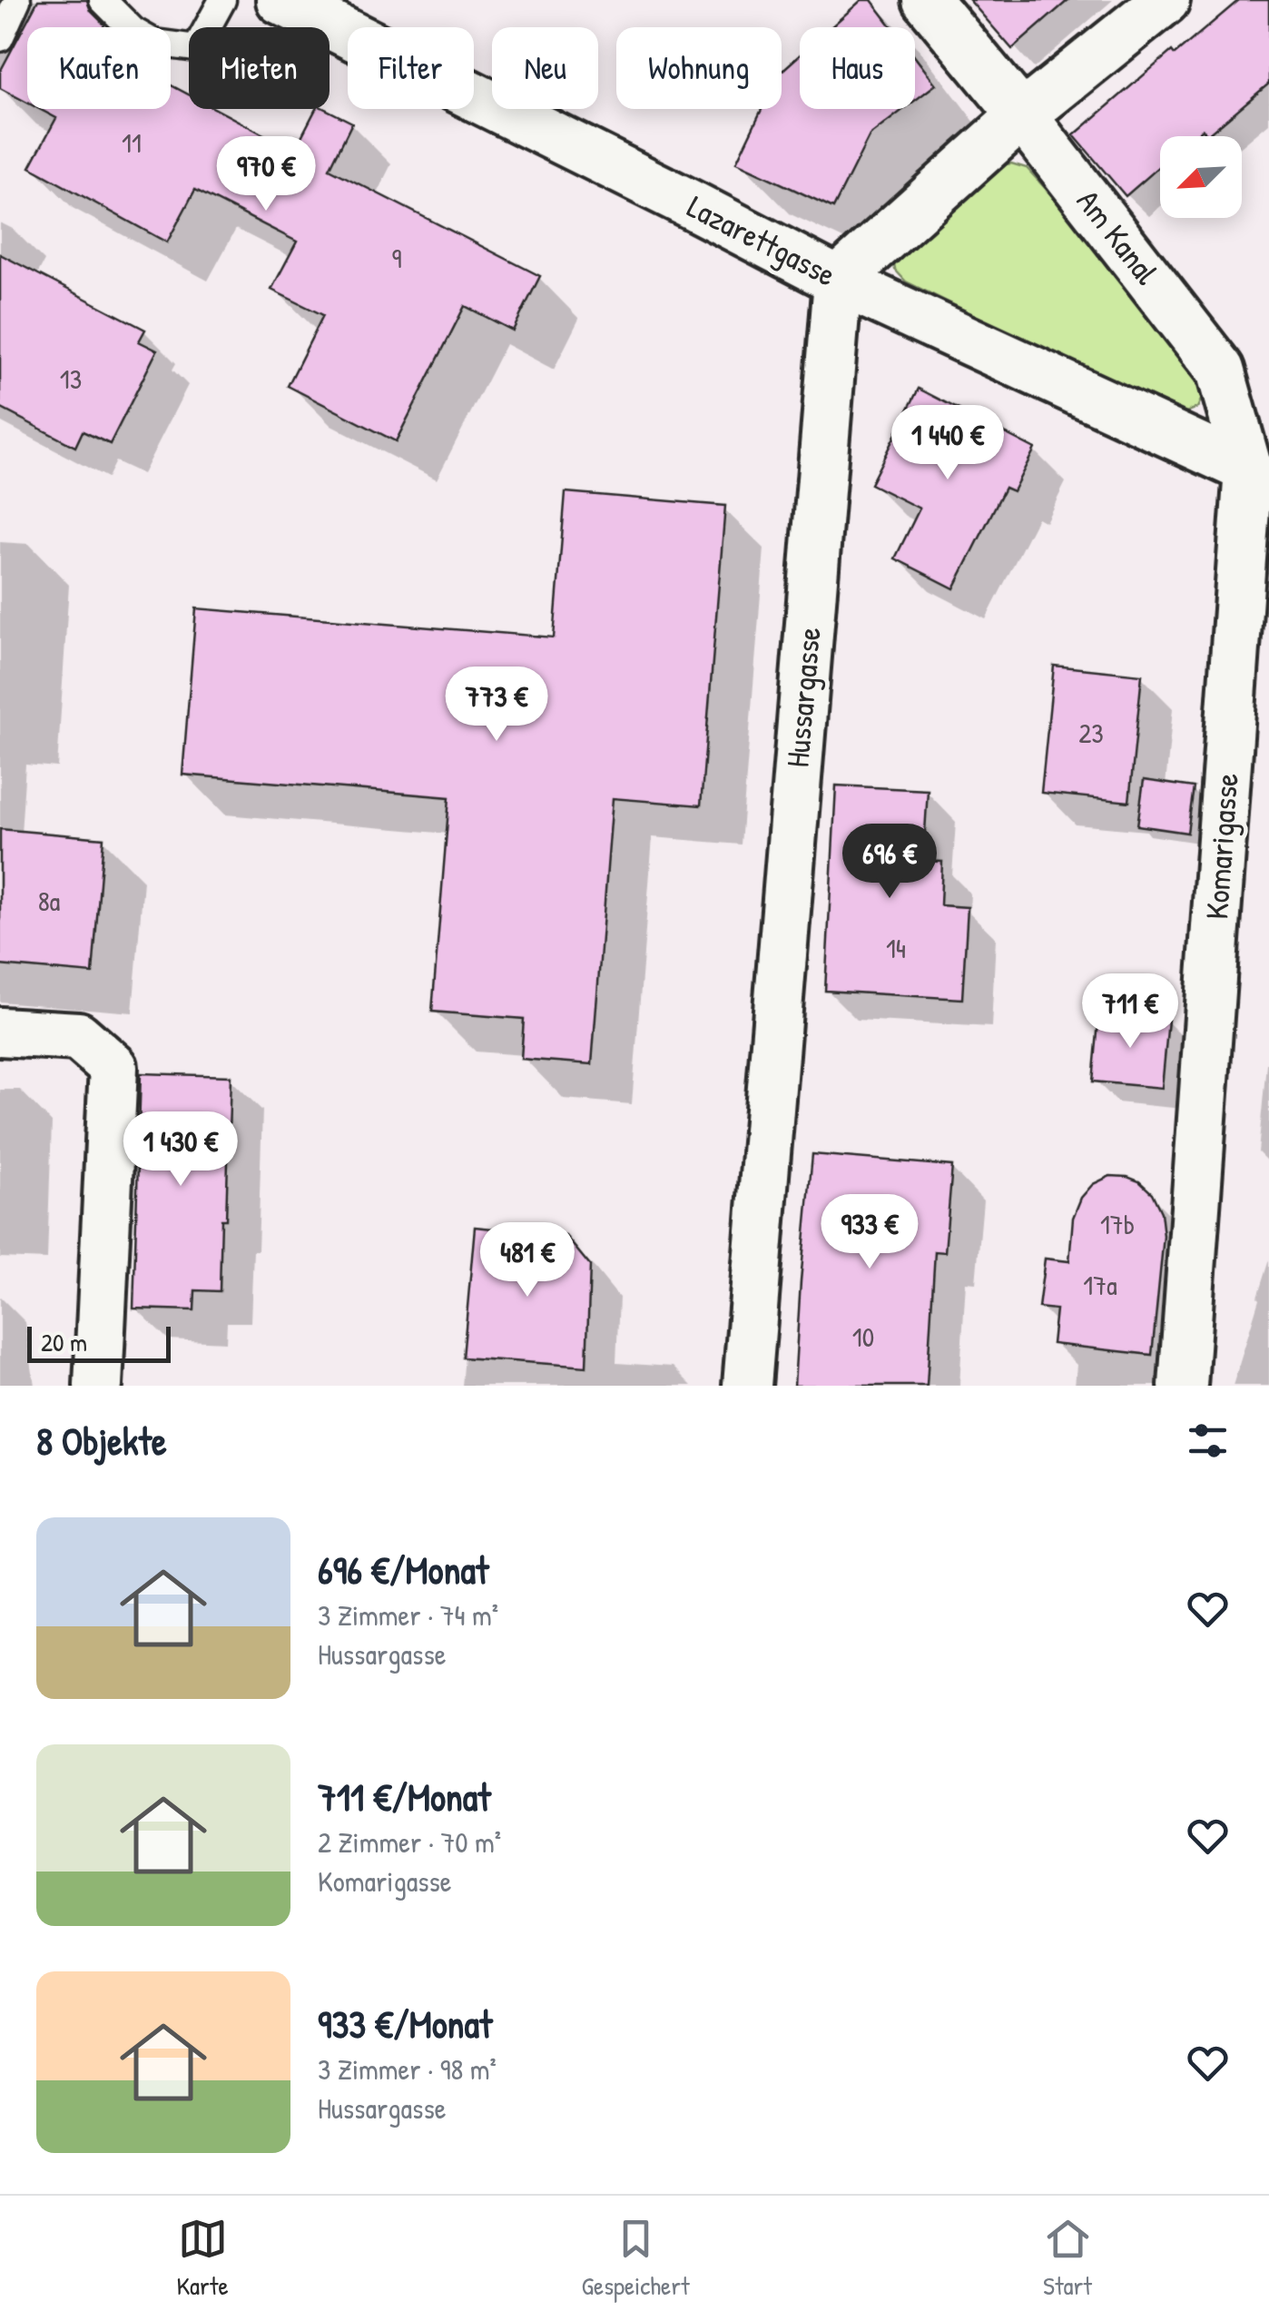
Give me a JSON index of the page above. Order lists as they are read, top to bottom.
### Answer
{
  "streets": {
    "street": [
      "Am Kanal",
      "Lazarettgasse",
      "Hussargasse",
      "Komarigasse"
    ]
  },
  "crossings": [
    ["Am Kanal", "Lazarettgasse"],
    ["Am Kanal", "Komarigasse"],
    ["Lazarettgasse", "Hussargasse"],
    ["Lazarettgasse", "Komarigasse"]
  ],
  "house_numbers": [
    "11",
    "9",
    "13",
    "23",
    "8a",
    "14",
    "17b",
    "17a",
    "10"
  ],
  "scale_bar": "20 m",
  "north": "bottom left",
  "page": {
    "chip": [
      "Kaufen",
      "Mieten",
      "Filter",
      "Neu",
      "Wohnung",
      "Haus"
    ],
    "price": [
      "970 €",
      "1 440 €",
      "773 €",
      "696 €",
      "711 €",
      "1 430 €",
      "933 €",
      "481 €"
    ],
    "scale": "20 m",
    "heading": "8 Objekte",
    "list": [
      {
        "name": "696 €/Monat",
        "note": "3 Zimmer · 74 m² · Hussargasse"
      },
      {
        "name": "711 €/Monat",
        "note": "2 Zimmer · 70 m² · Komarigasse"
      },
      {
        "name": "933 €/Monat",
        "note": "3 Zimmer · 98 m² · Hussargasse"
      }
    ],
    "tabs": ["Karte", "Gespeichert", "Start"]
  }
}
